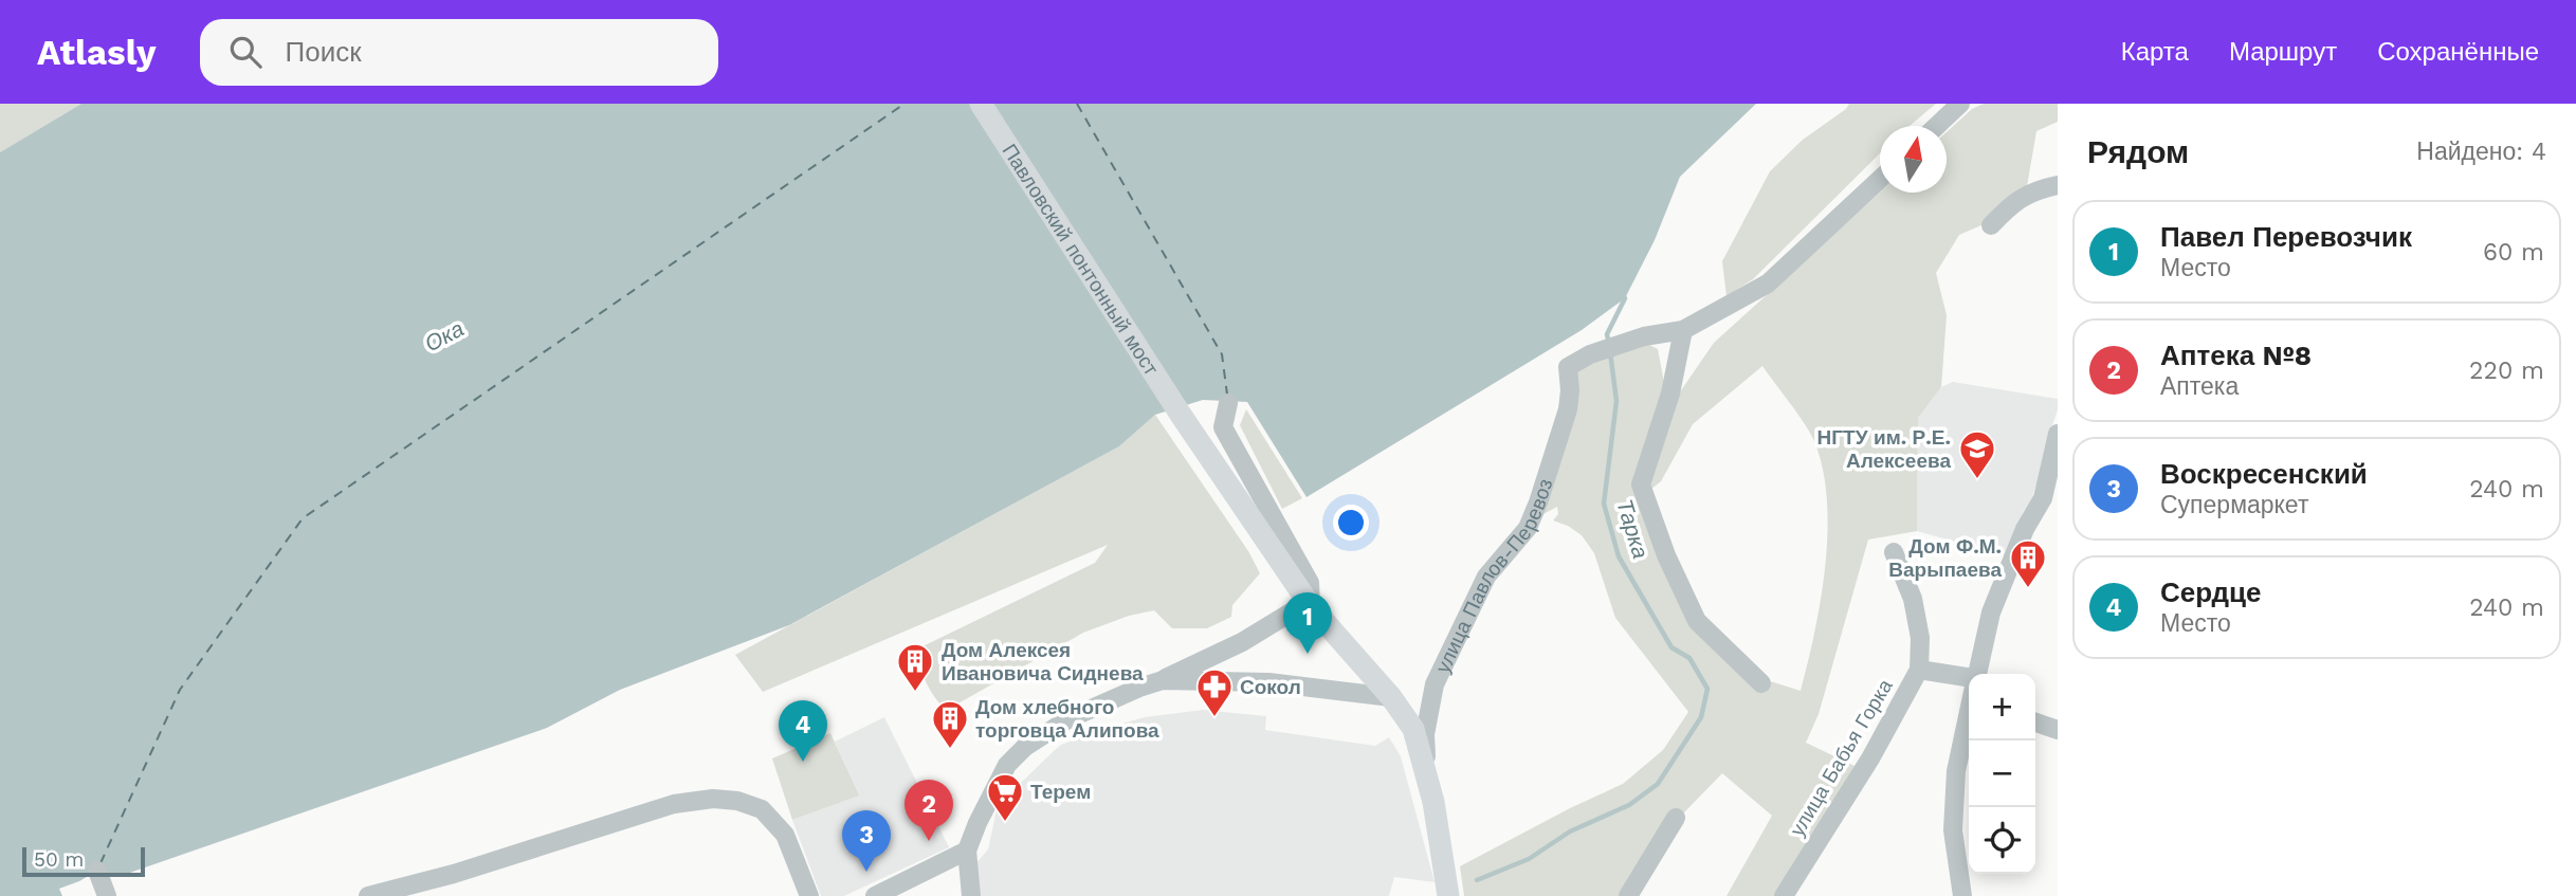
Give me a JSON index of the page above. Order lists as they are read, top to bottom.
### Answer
{
  "streets": {
    "main road": ["Павловский понтонный мост", "улица Павлов-Перевоз"],
    "street": ["улица Бабья Горка"]
  },
  "crossings": [
    ["Павловский понтонный мост", "улица Павлов-Перевоз"]
  ],
  "water": ["Ока", "Тарка"],
  "places": {
    "school or university": ["НГТУ им. Р.Е. Алексеева"],
    "building": ["Дом Ф.М. Варыпаева", "Дом Алексея Ивановича Сиднева", "Дом хлебного торговца Алипова"],
    "pharmacy": ["Сокол"],
    "supermarket": ["Терем"]
  },
  "scale_bar": "50 m",
  "north": "top",
  "page": {
    "header": "Atlasly",
    "search": "Поиск",
    "nav": ["Карта", "Маршрут", "Сохранённые"],
    "heading": ["Рядом", "Найдено: 4"],
    "list": [
      {
        "mark": "1",
        "name": "Павел Перевозчик",
        "note": "Место",
        "value": "60 m"
      },
      {
        "mark": "2",
        "name": "Аптека №8",
        "note": "Аптека",
        "value": "220 m"
      },
      {
        "mark": "3",
        "name": "Воскресенский",
        "note": "Супермаркет",
        "value": "240 m"
      },
      {
        "mark": "4",
        "name": "Сердце",
        "note": "Место",
        "value": "240 m"
      }
    ],
    "pins": [
      "1",
      "4",
      "2",
      "3"
    ],
    "map_buttons": ["+", "−"],
    "scale": "50 m"
  }
}
